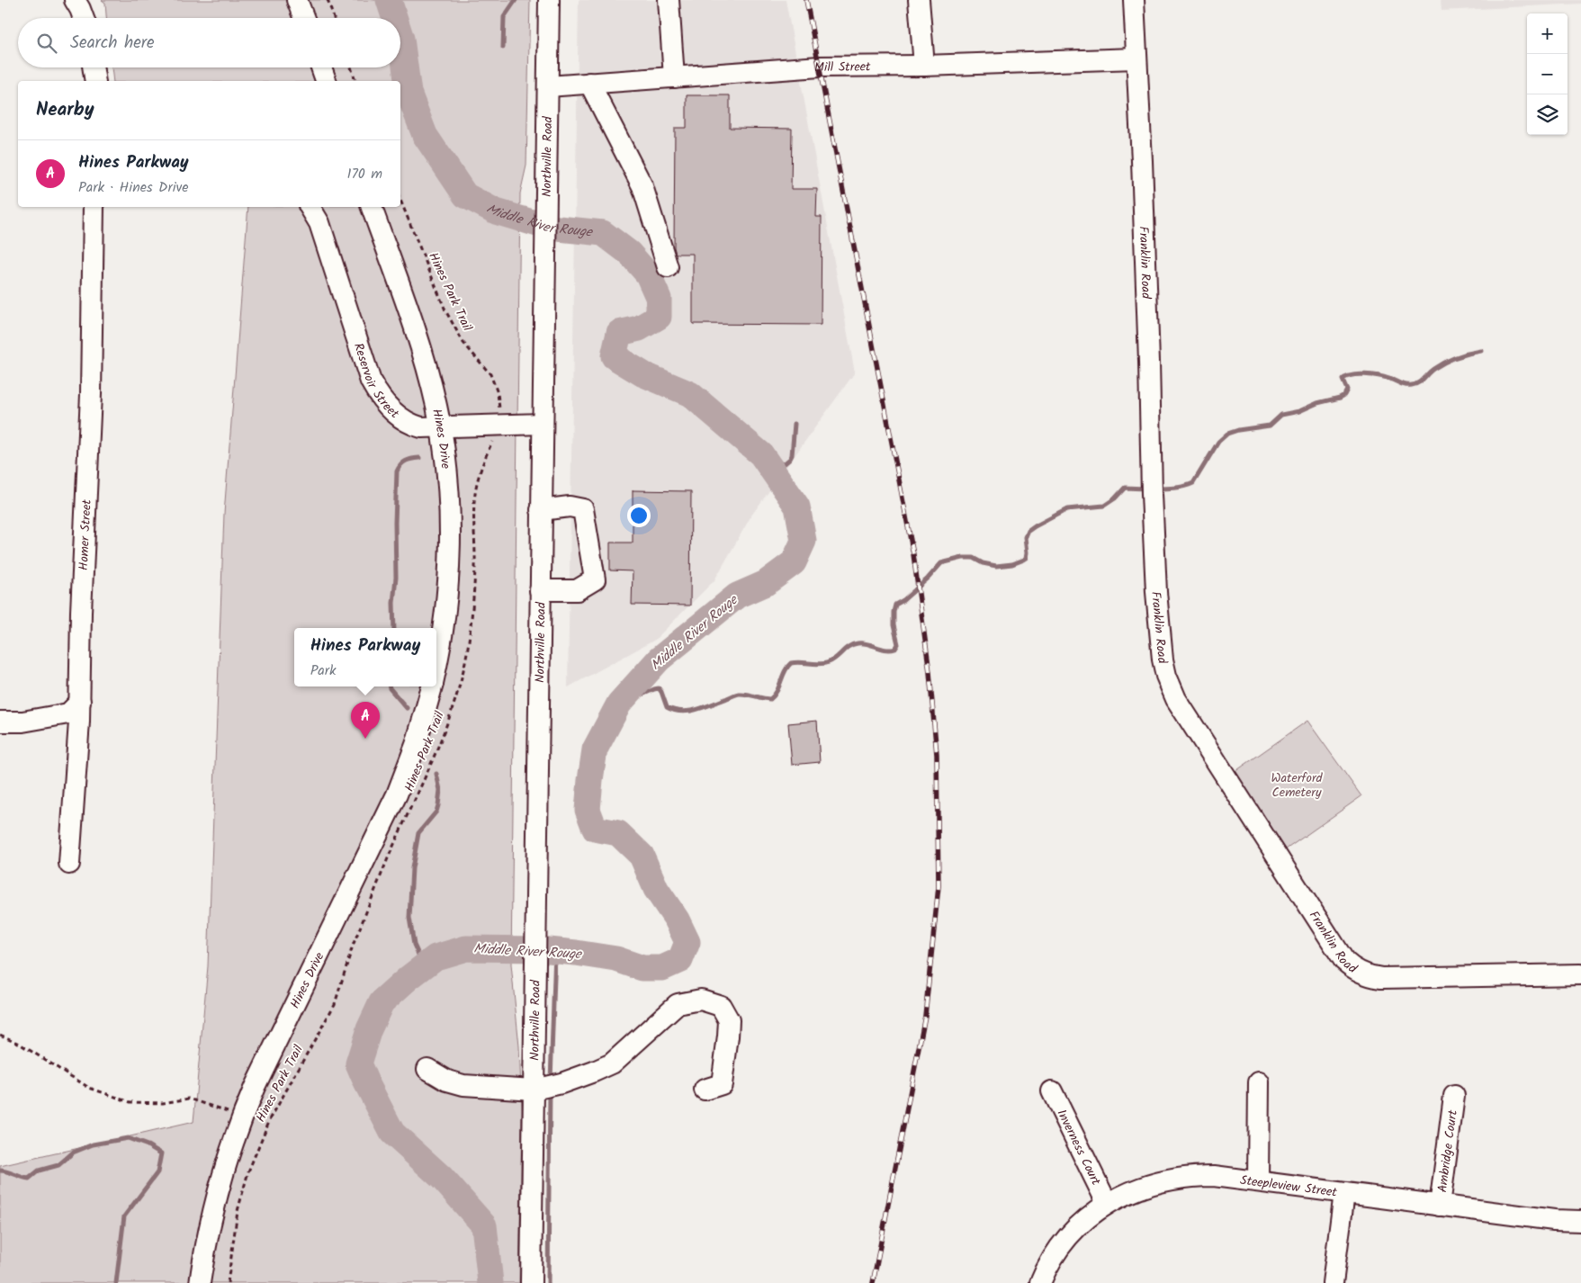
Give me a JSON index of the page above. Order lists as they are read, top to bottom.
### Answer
{
  "streets": {
    "street": [
      "Mill Street",
      "Northville Road",
      "Franklin Road",
      "Reservoir Street",
      "Hines Drive",
      "Homer Street",
      "Inverness Court",
      "Ambridge Court",
      "Steepleview Street"
    ],
    "path": ["Hines Park Trail"]
  },
  "crossings": [
    ["Mill Street", "Northville Road"],
    ["Mill Street", "Franklin Road"],
    ["Northville Road", "Reservoir Street"],
    ["Hines Park Trail", "Reservoir Street"],
    ["Reservoir Street", "Hines Drive"],
    ["Inverness Court", "Steepleview Street"],
    ["Ambridge Court", "Steepleview Street"]
  ],
  "water": ["Middle River Rouge"],
  "parks": ["Waterford Cemetery"],
  "page": {
    "map_buttons": ["+", "−"],
    "search": "Search here",
    "heading": "Nearby",
    "list": [
      {
        "mark": "A",
        "name": "Hines Parkway",
        "note": "Park · Hines Drive",
        "value": "170 m"
      }
    ],
    "popup": ["Hines Parkway", "Park"],
    "pins": "A"
  }
}
